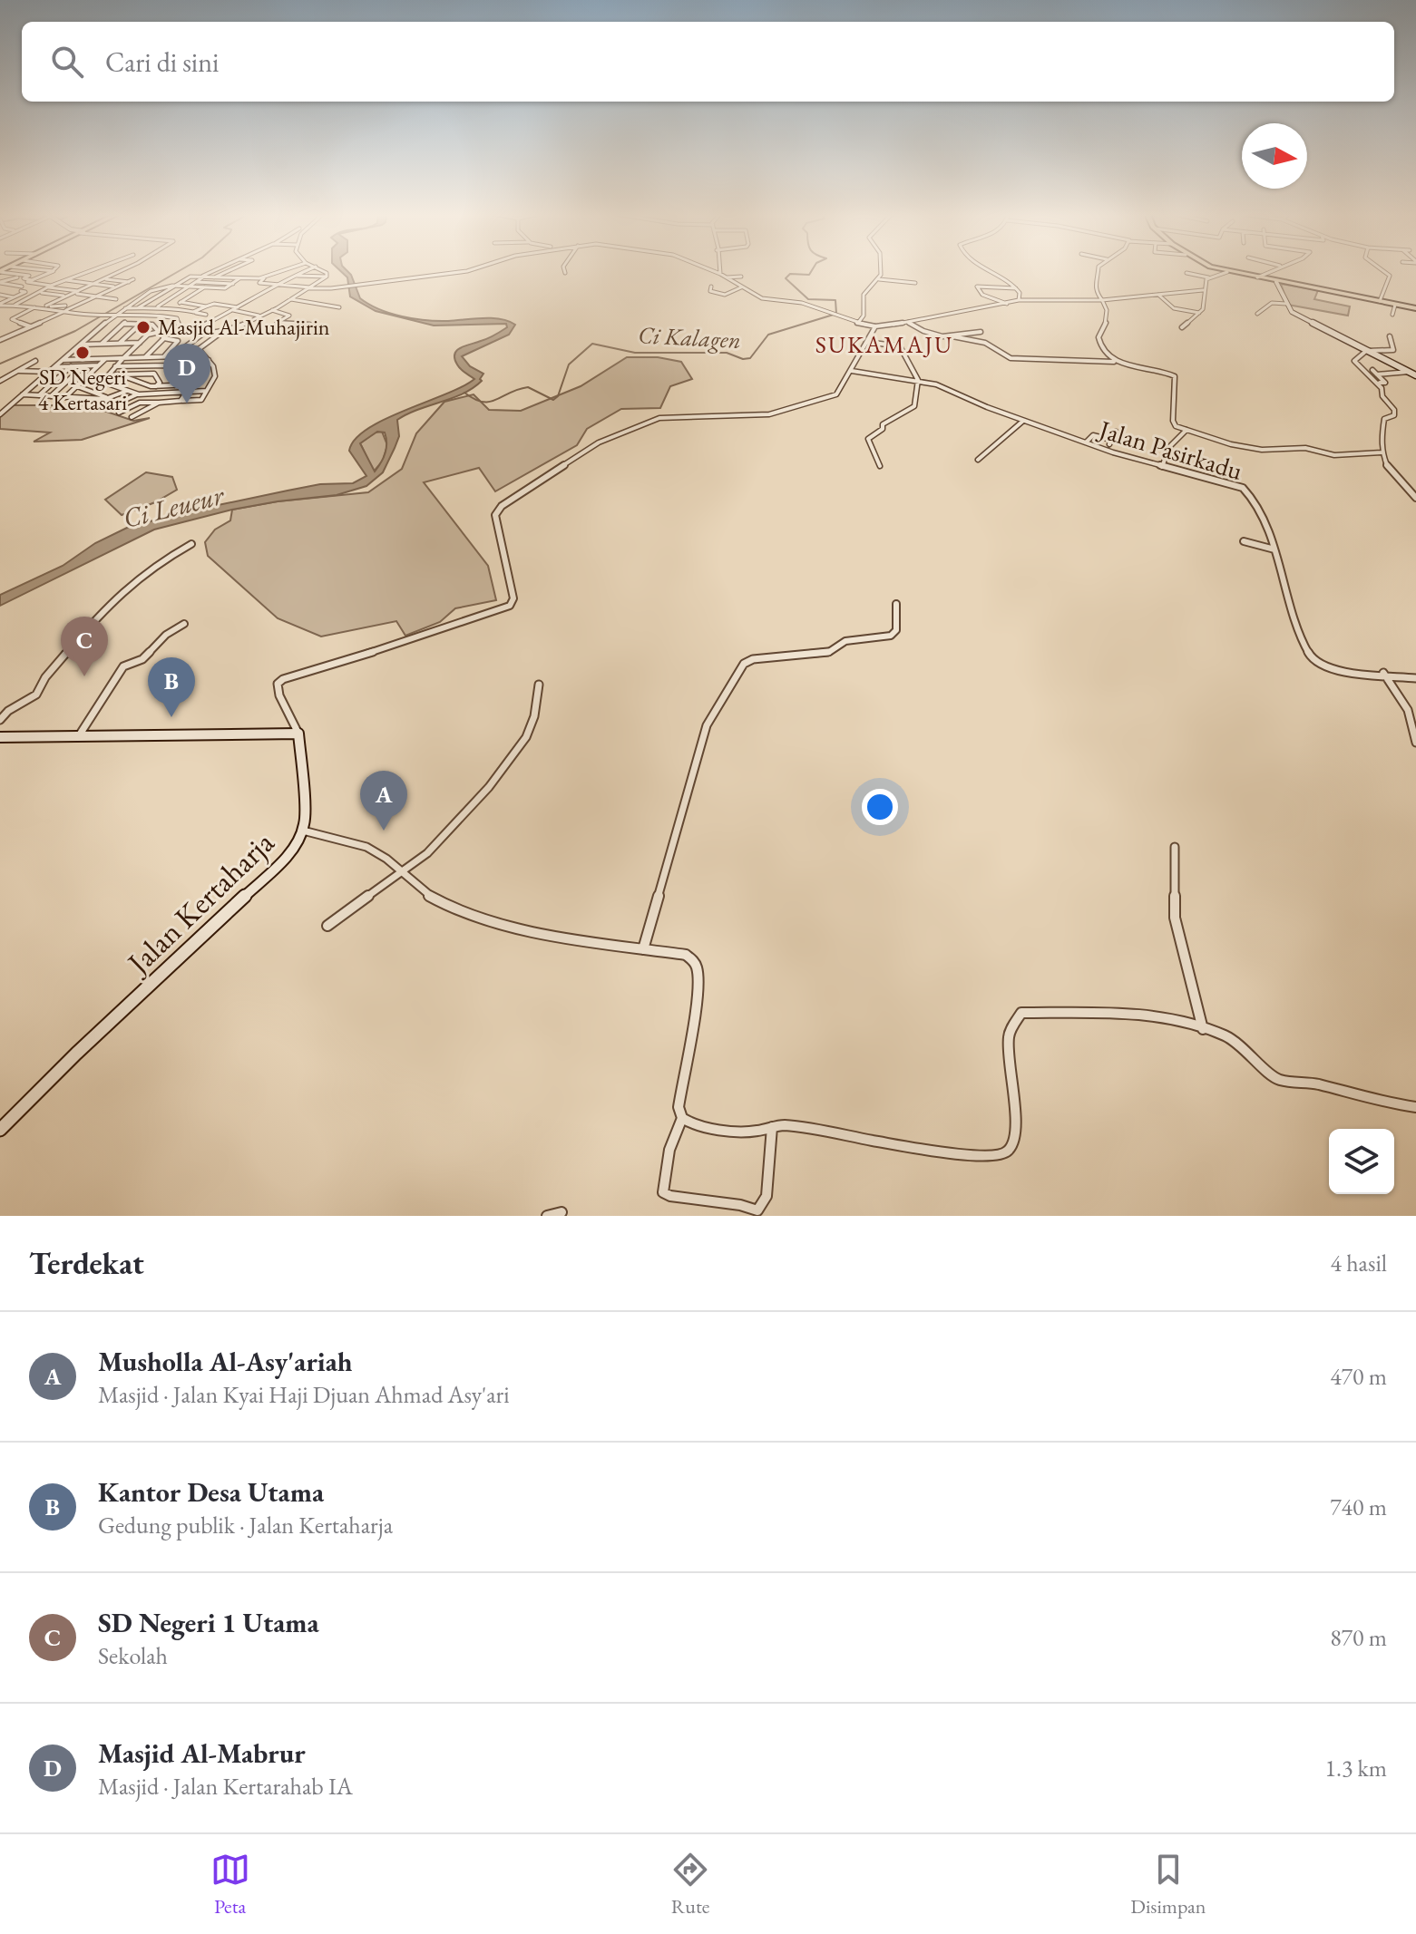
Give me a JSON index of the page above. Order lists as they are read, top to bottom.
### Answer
{
  "streets": {
    "street": ["Jalan Pasirkadu", "Jalan Kertaharja"]
  },
  "districts": ["SUKAMAJU"],
  "water": ["Ci Kalagen", "Ci Leueur"],
  "places": ["Masjid Al-Muhajirin", "SD Negeri 4 Kertasari"],
  "north": "right",
  "page": {
    "search": "Cari di sini",
    "pins": [
      "D",
      "C",
      "B",
      "A"
    ],
    "heading": ["Terdekat", "4 hasil"],
    "list": [
      {
        "mark": "A",
        "name": "Musholla Al-Asy'ariah",
        "note": "Masjid · Jalan Kyai Haji Djuan Ahmad Asy'ari",
        "value": "470 m"
      },
      {
        "mark": "B",
        "name": "Kantor Desa Utama",
        "note": "Gedung publik · Jalan Kertaharja",
        "value": "740 m"
      },
      {
        "mark": "C",
        "name": "SD Negeri 1 Utama",
        "note": "Sekolah",
        "value": "870 m"
      },
      {
        "mark": "D",
        "name": "Masjid Al-Mabrur",
        "note": "Masjid · Jalan Kertarahab IA",
        "value": "1.3 km"
      }
    ],
    "nav": ["Peta", "Rute", "Disimpan"]
  }
}
